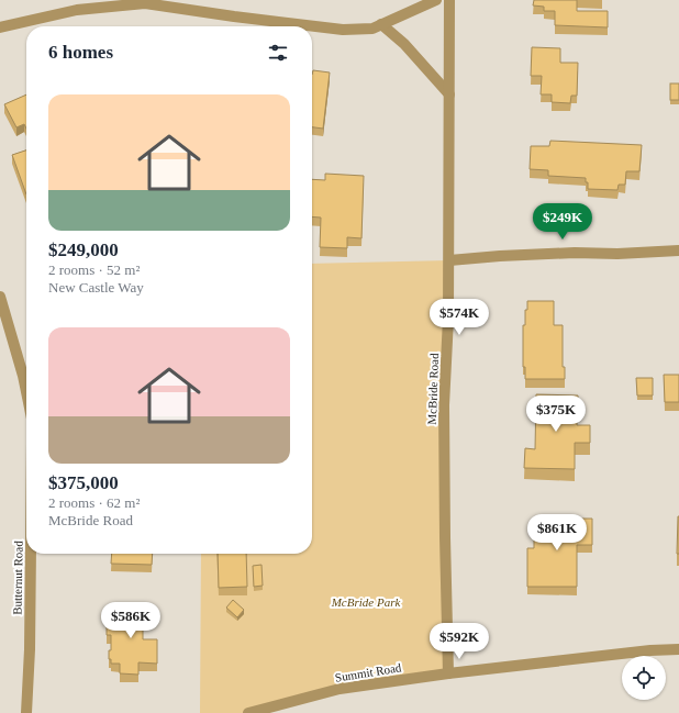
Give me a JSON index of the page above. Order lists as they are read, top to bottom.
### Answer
{
  "streets": {
    "street": ["McBride Road", "Butternut Road", "Summit Road"]
  },
  "crossings": [
    ["McBride Road", "Summit Road"]
  ],
  "parks": ["McBride Park"],
  "page": {
    "heading": "6 homes",
    "list": [
      {
        "name": "$249,000",
        "note": "2 rooms · 52 m² · New Castle Way"
      },
      {
        "name": "$375,000",
        "note": "2 rooms · 62 m² · McBride Road"
      }
    ],
    "price": [
      "$249K",
      "$574K",
      "$375K",
      "$861K",
      "$586K",
      "$592K"
    ]
  }
}
